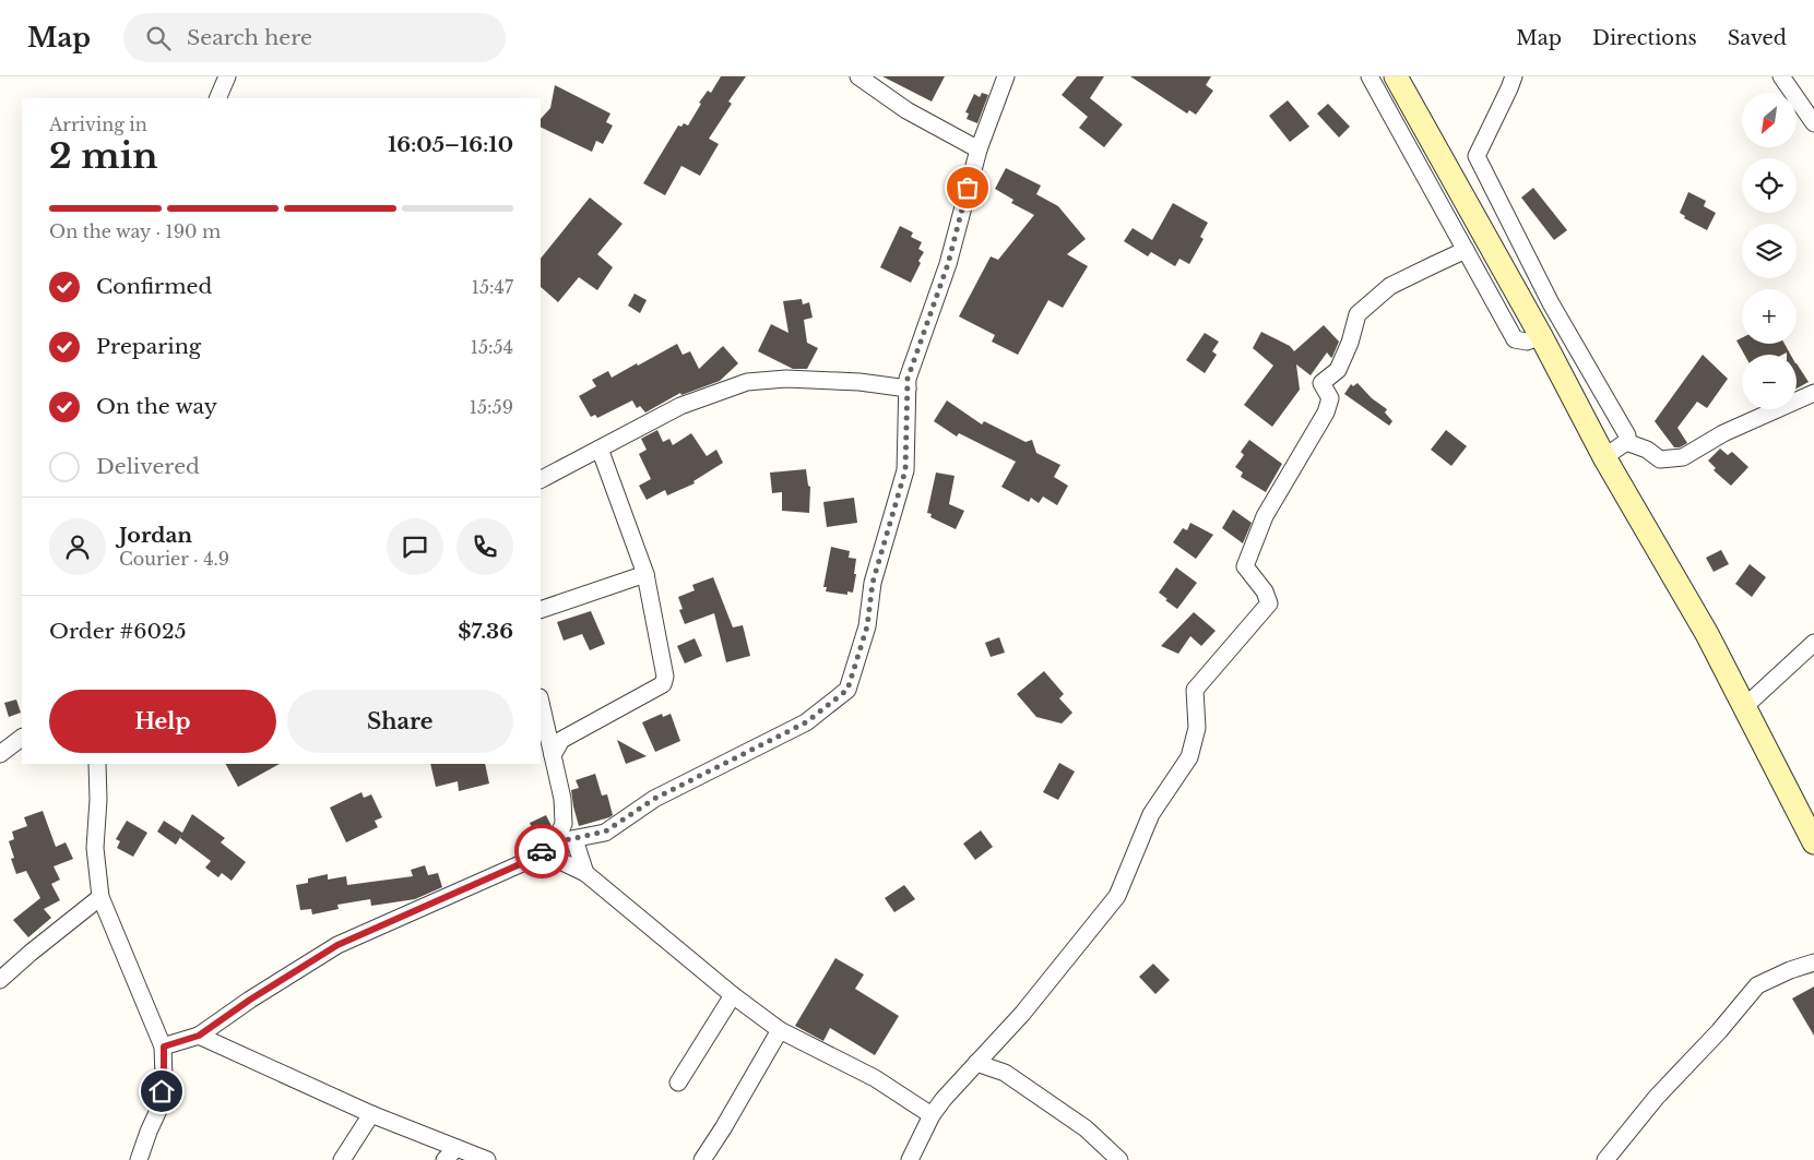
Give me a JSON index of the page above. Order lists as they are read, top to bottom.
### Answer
{
  "north": "bottom left",
  "page": {
    "header": "Map",
    "search": "Search here",
    "nav": ["Map", "Directions", "Saved"],
    "map_buttons": ["+", "−"],
    "heading": ["2 min", "Arriving in", "16:05–16:10"],
    "panel": [
      "Jordan",
      "Courier · 4.9",
      "Order #6025",
      "$7.36"
    ],
    "bar": "On the way · 190 m",
    "list": [
      ["Confirmed", "15:47"],
      ["Preparing", "15:54"],
      ["On the way", "15:59"],
      "Delivered"
    ],
    "buttons": ["Help", "Share"]
  }
}
